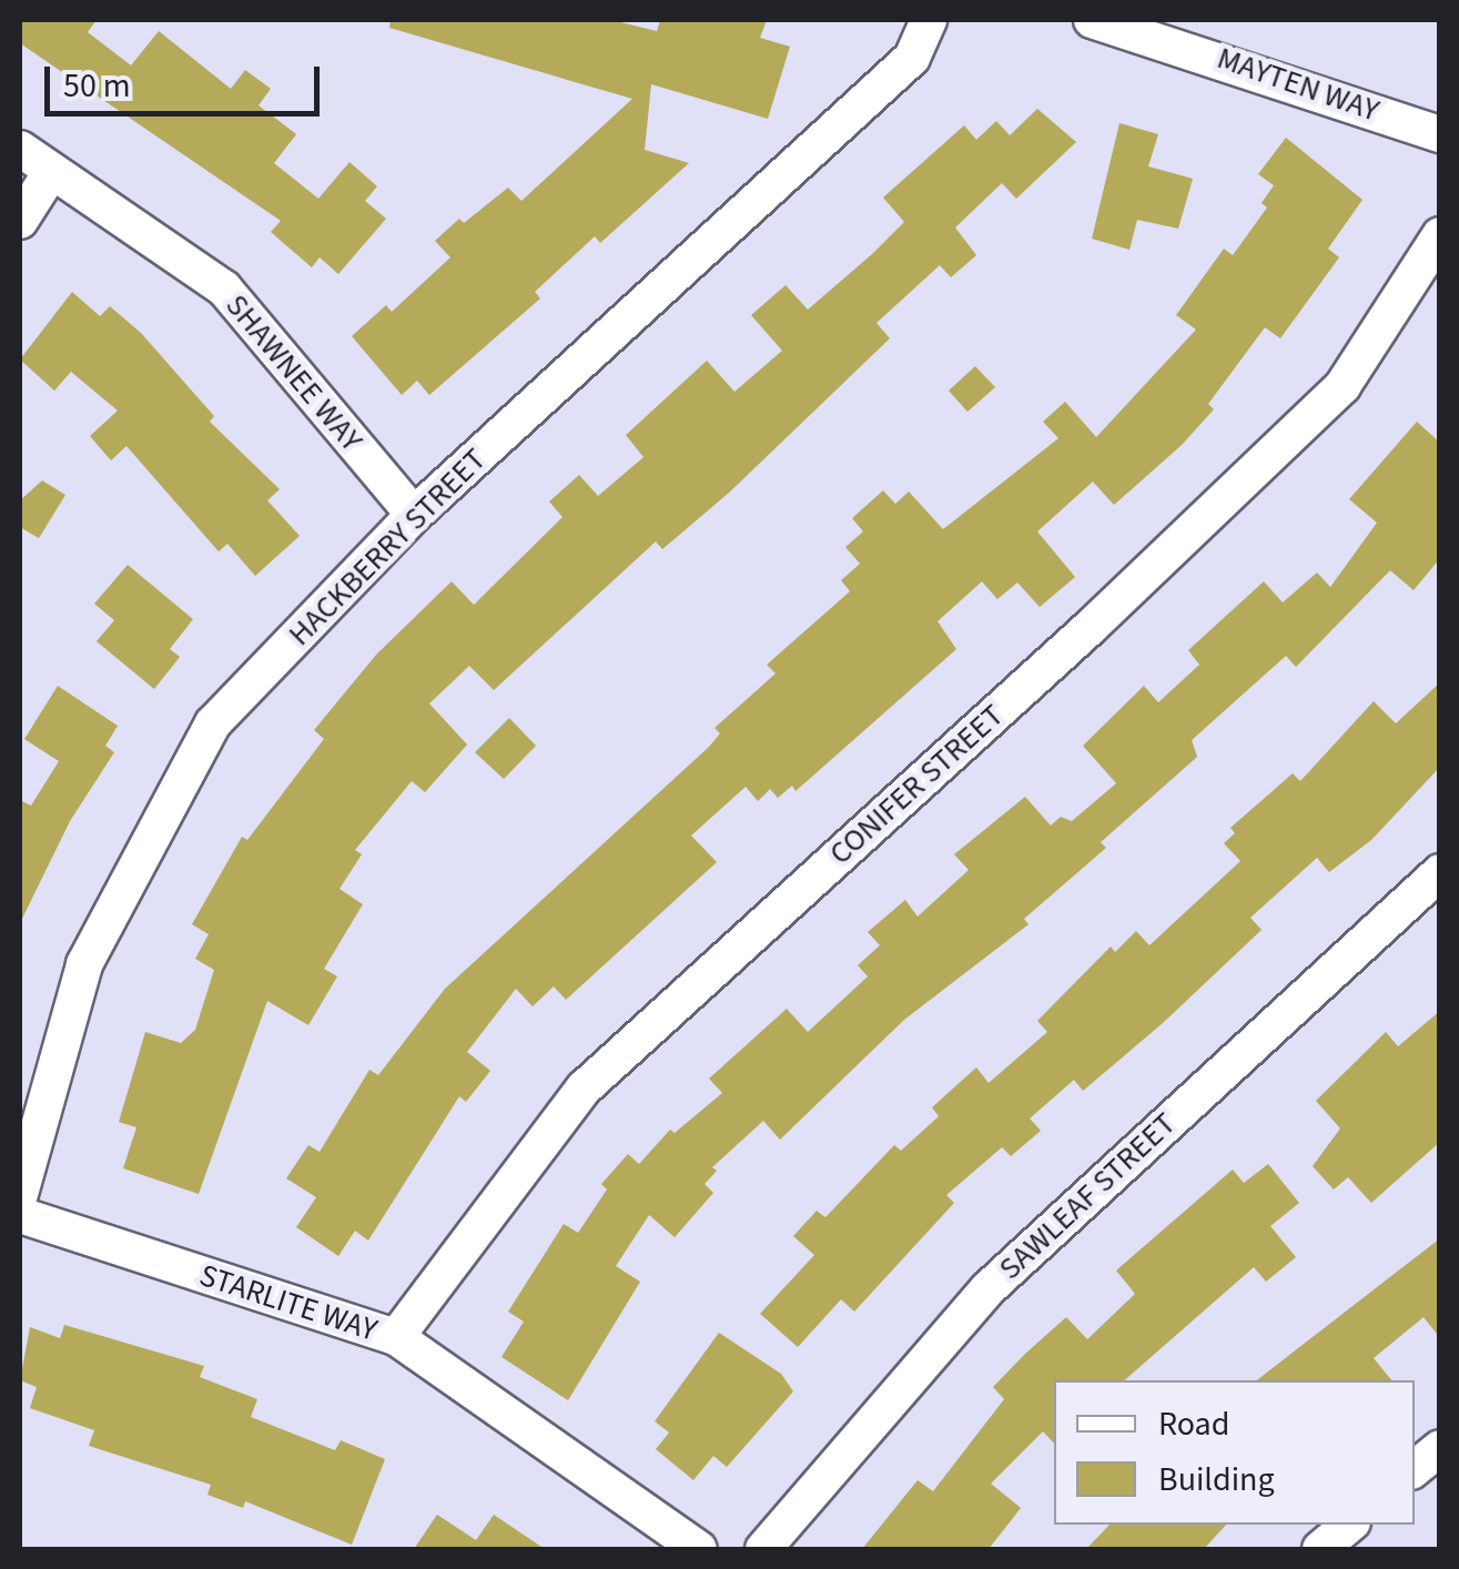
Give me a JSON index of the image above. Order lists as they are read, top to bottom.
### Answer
{
  "streets": {
    "street": [
      "MAYTEN WAY",
      "SHAWNEE WAY",
      "HACKBERRY STREET",
      "CONIFER STREET",
      "SAWLEAF STREET",
      "STARLITE WAY"
    ]
  },
  "crossings": [
    ["SHAWNEE WAY", "HACKBERRY STREET"],
    ["CONIFER STREET", "STARLITE WAY"]
  ],
  "legend": ["Road", "Building"],
  "scale_bar": "50 m"
}
